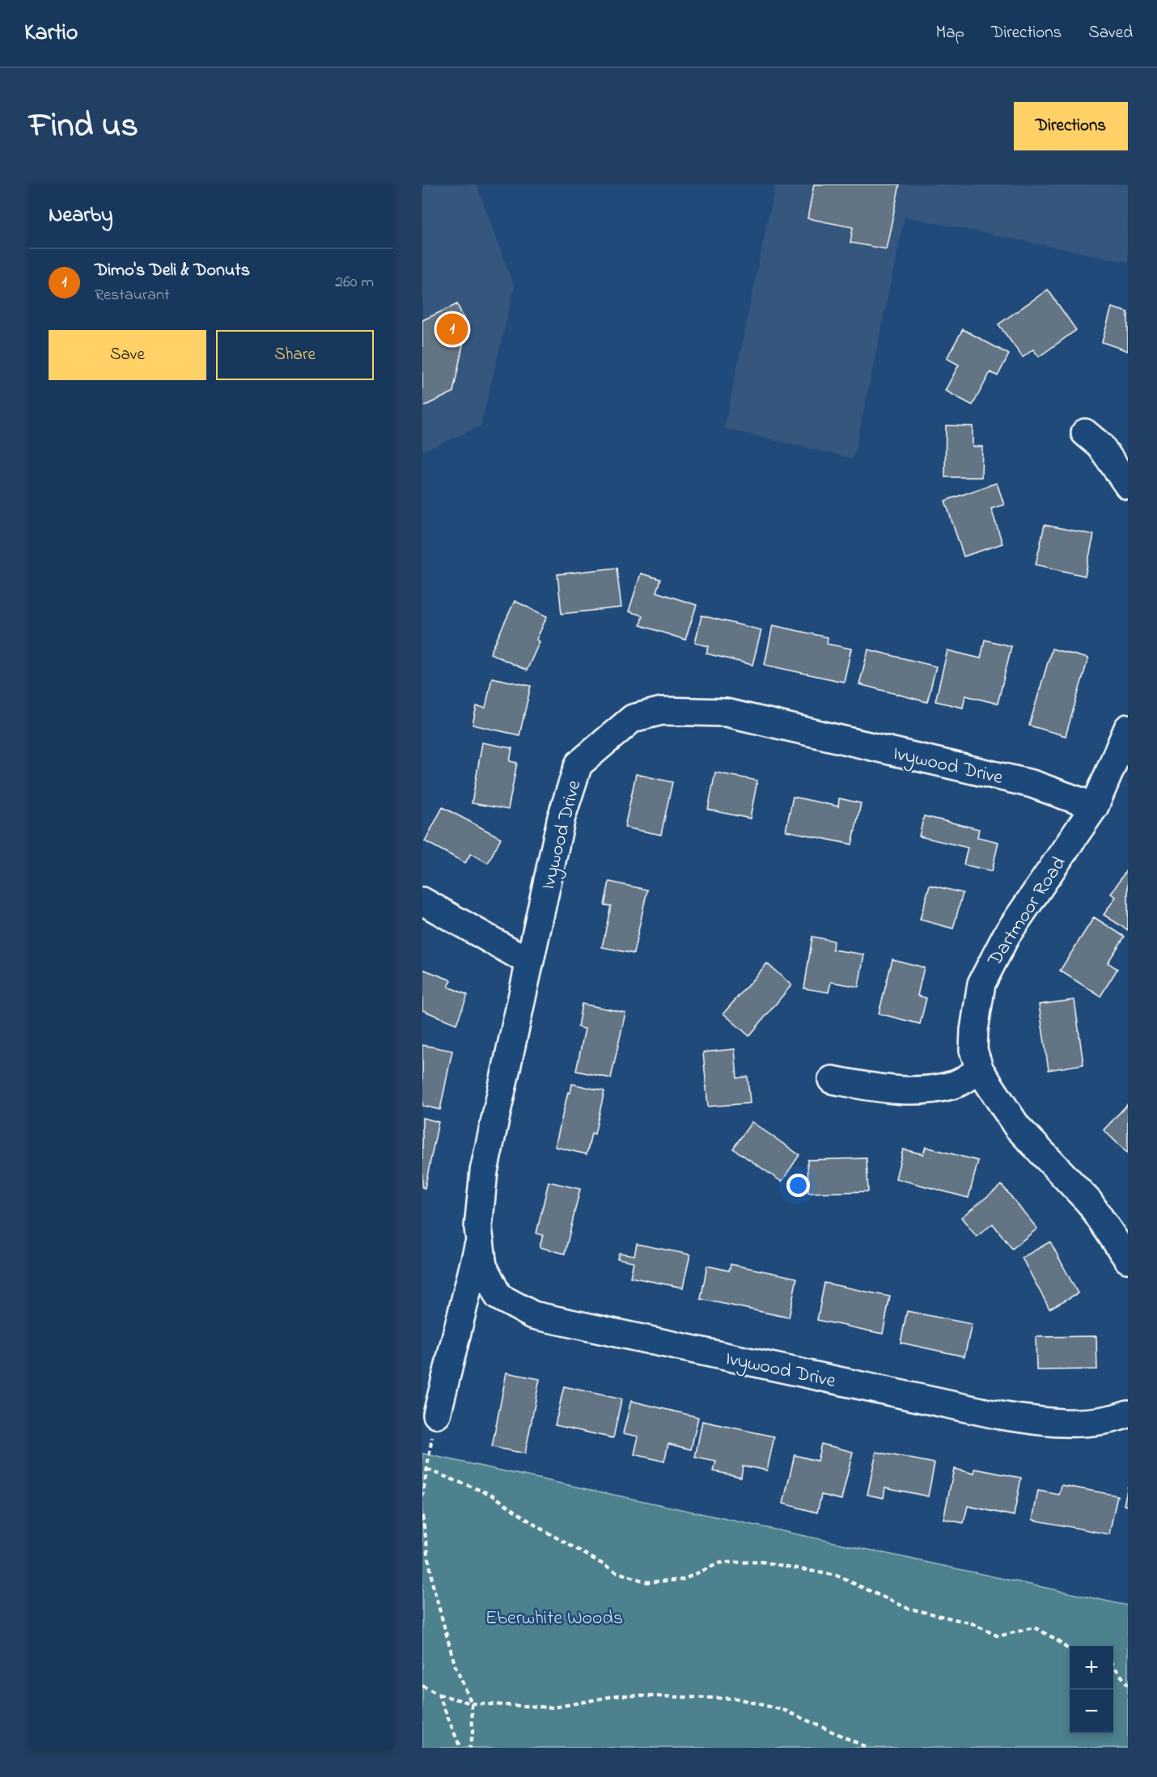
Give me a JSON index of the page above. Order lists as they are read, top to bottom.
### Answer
{
  "streets": {
    "street": ["Ivywood Drive", "Dartmoor Road"]
  },
  "crossings": [
    ["Ivywood Drive", "Dartmoor Road"]
  ],
  "parks": ["Eberwhite Woods"],
  "page": {
    "header": "Kartio",
    "nav": ["Map", "Directions", "Saved"],
    "title": "Find us",
    "buttons": [
      "Directions",
      ["Save", "Share"]
    ],
    "heading": "Nearby",
    "list": [
      {
        "mark": "1",
        "name": "Dimo's Deli & Donuts",
        "note": "Restaurant",
        "value": "260 m"
      }
    ],
    "pins": "1",
    "map_buttons": ["+", "−"]
  }
}
